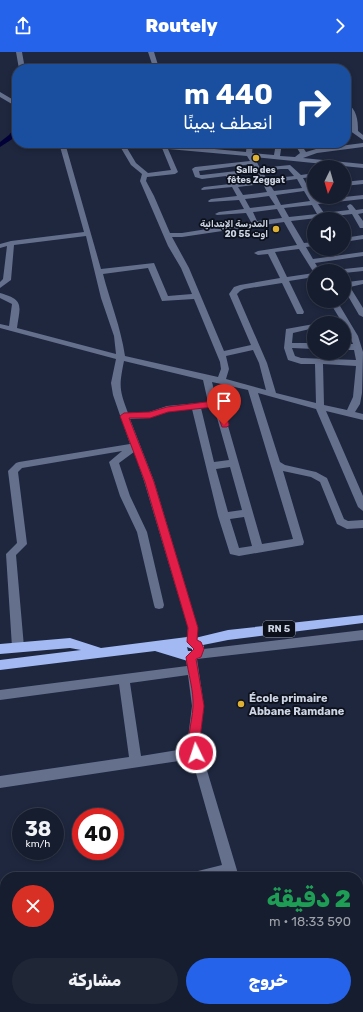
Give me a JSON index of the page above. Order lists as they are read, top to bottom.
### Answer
{
  "streets": {
    "main road": ["RN 5"]
  },
  "places": ["Salle des fêtes Zeggat", "المدرسة الإبتدائية 20 اوت 55", "École primaire Abbane Ramdane"],
  "north": "bottom",
  "page": {
    "header": "Routely",
    "turn": ["440 m", "انعطف يمينًا"],
    "speed": "38 km/h",
    "limit": "40",
    "heading": ["2 دقيقة", "590 m · 18:33"],
    "buttons": ["خروج", "مشاركة"]
  }
}
